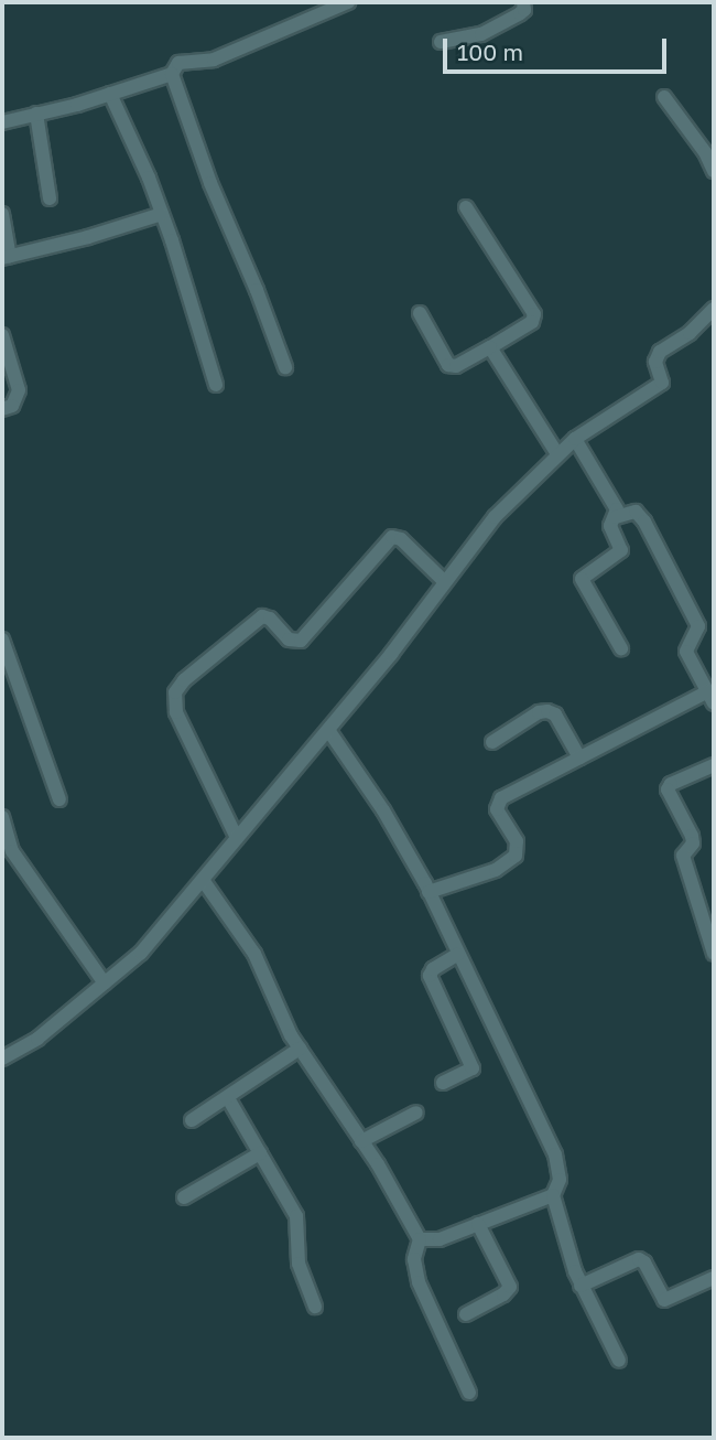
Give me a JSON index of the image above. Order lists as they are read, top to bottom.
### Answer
{
  "scale_bar": "100 m"
}
